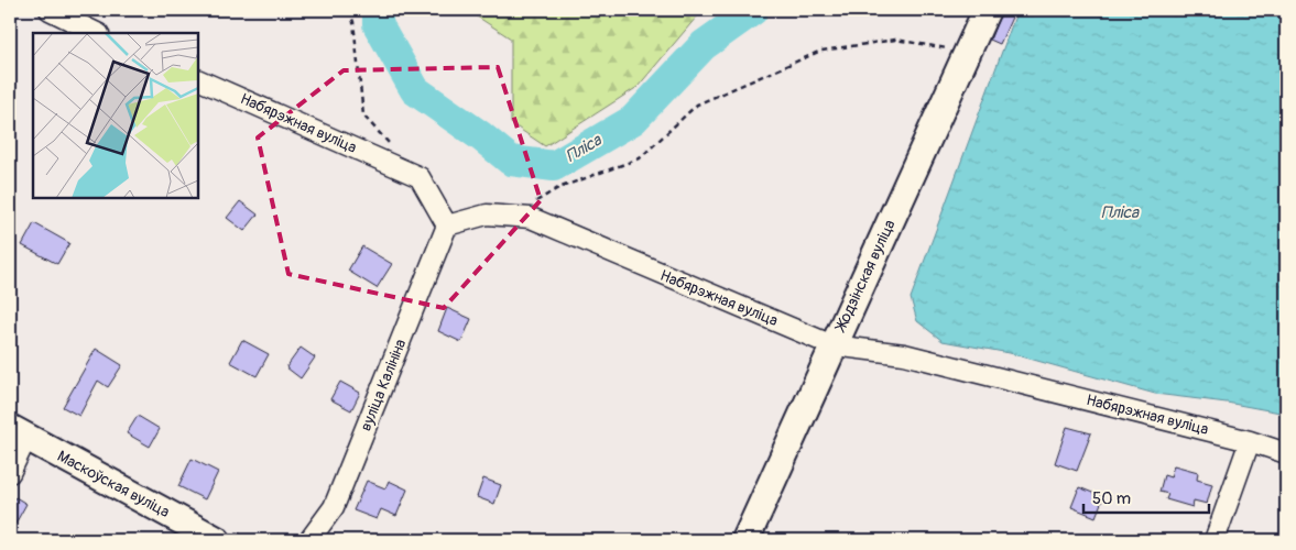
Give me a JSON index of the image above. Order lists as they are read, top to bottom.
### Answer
{
  "streets": {
    "main road": ["Жодзінская вуліца", "Маскоўская вуліца"],
    "street": ["Набярэжная вуліца", "вуліца Калініна"]
  },
  "crossings": [
    ["Набярэжная вуліца", "Жодзінская вуліца"],
    ["Набярэжная вуліца", "вуліца Калініна"]
  ],
  "water": ["Пліса"],
  "scale_bar": "50 m"
}
